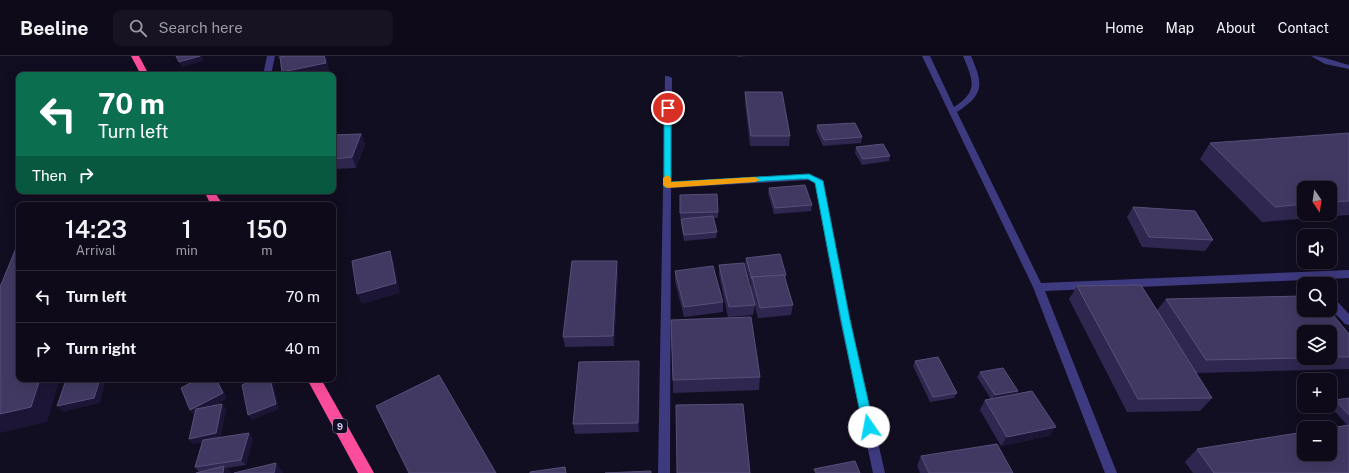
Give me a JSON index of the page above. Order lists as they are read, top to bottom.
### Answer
{
  "streets": {
    "highway": ["9"]
  },
  "north": "bottom",
  "page": {
    "header": "Beeline",
    "search": "Search here",
    "nav": [
      "Home",
      "Map",
      "About",
      "Contact"
    ],
    "turn": ["70 m", "Turn left"],
    "then": "Then",
    "map_buttons": ["+", "−"],
    "eta": [
      "14:23",
      "Arrival",
      "1",
      "min",
      "150",
      "m"
    ],
    "list": [
      {
        "name": "Turn left",
        "value": "70 m"
      },
      {
        "name": "Turn right",
        "value": "40 m"
      }
    ]
  }
}
